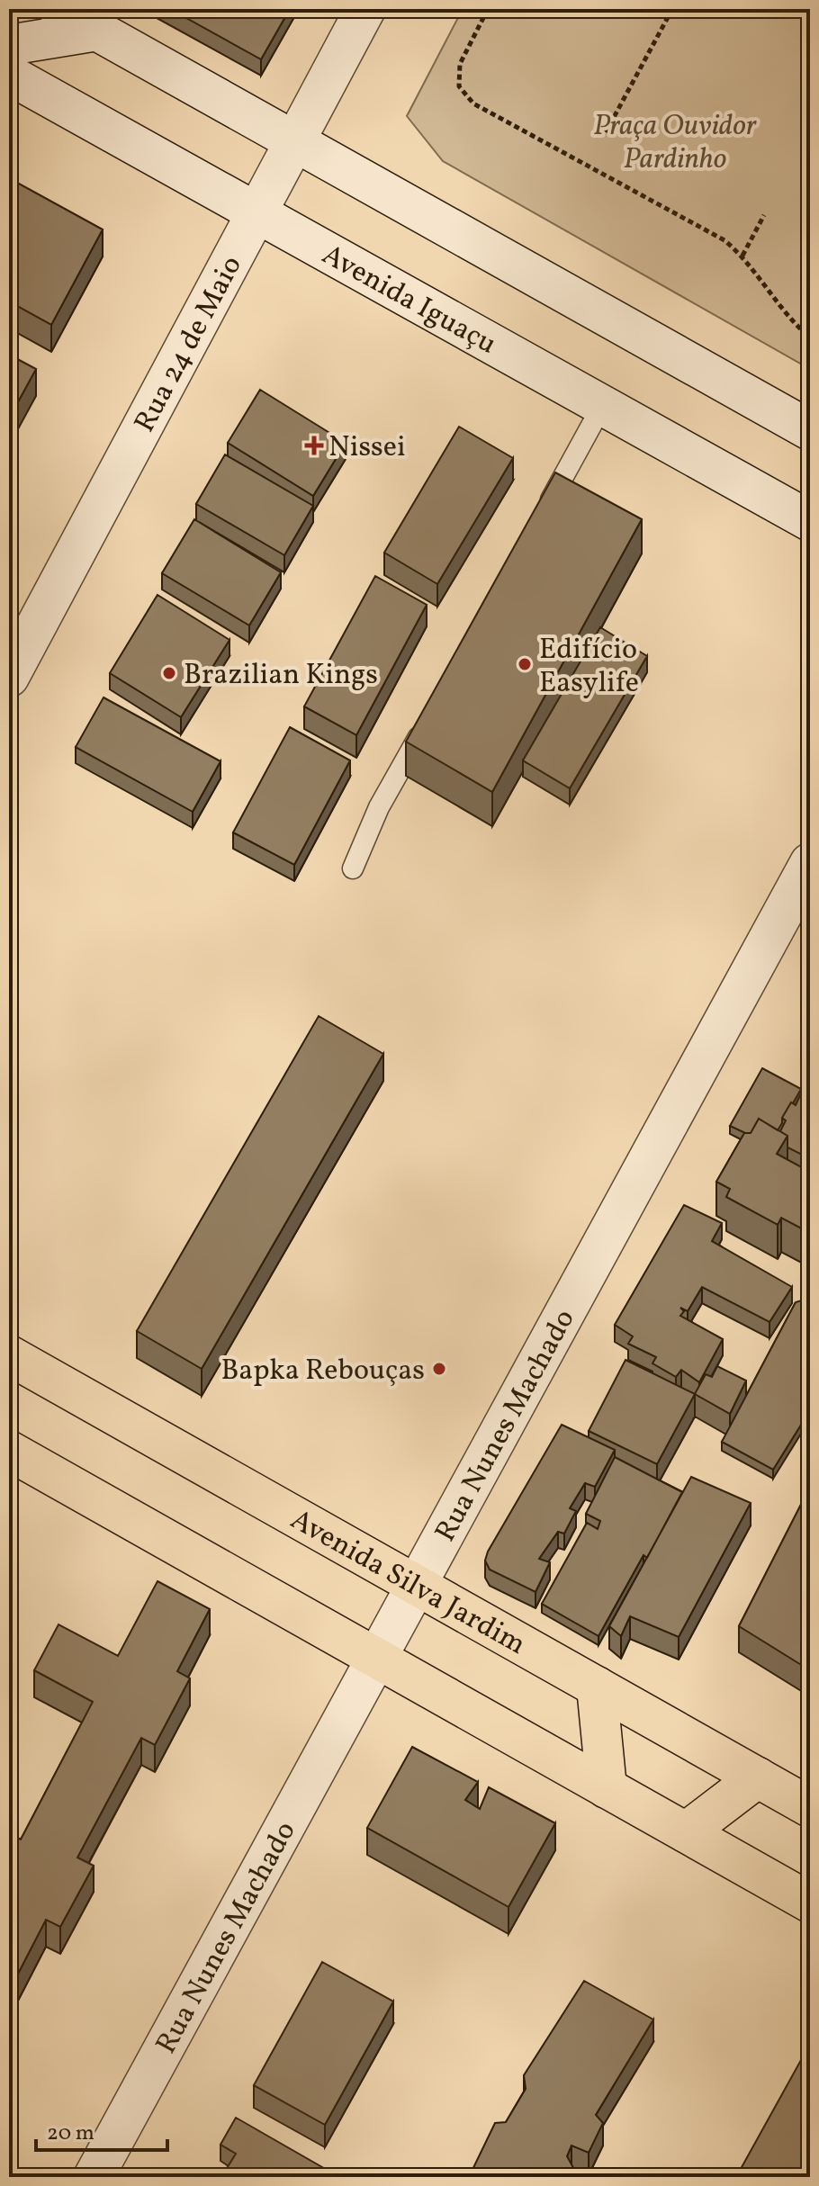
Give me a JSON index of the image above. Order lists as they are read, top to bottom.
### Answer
{
  "streets": {
    "main road": ["Avenida Silva Jardim"],
    "street": ["Avenida Iguaçu", "Rua 24 de Maio", "Rua Nunes Machado"]
  },
  "crossings": [
    ["Avenida Iguaçu", "Rua 24 de Maio"],
    ["Rua Nunes Machado", "Avenida Silva Jardim"]
  ],
  "parks": ["Praça Ouvidor Pardinho"],
  "places": {
    "health": ["Nissei"],
    "other": ["Edifício Easylife", "Brazilian Kings", "Bapka Rebouças"]
  },
  "scale_bar": "20 m"
}
